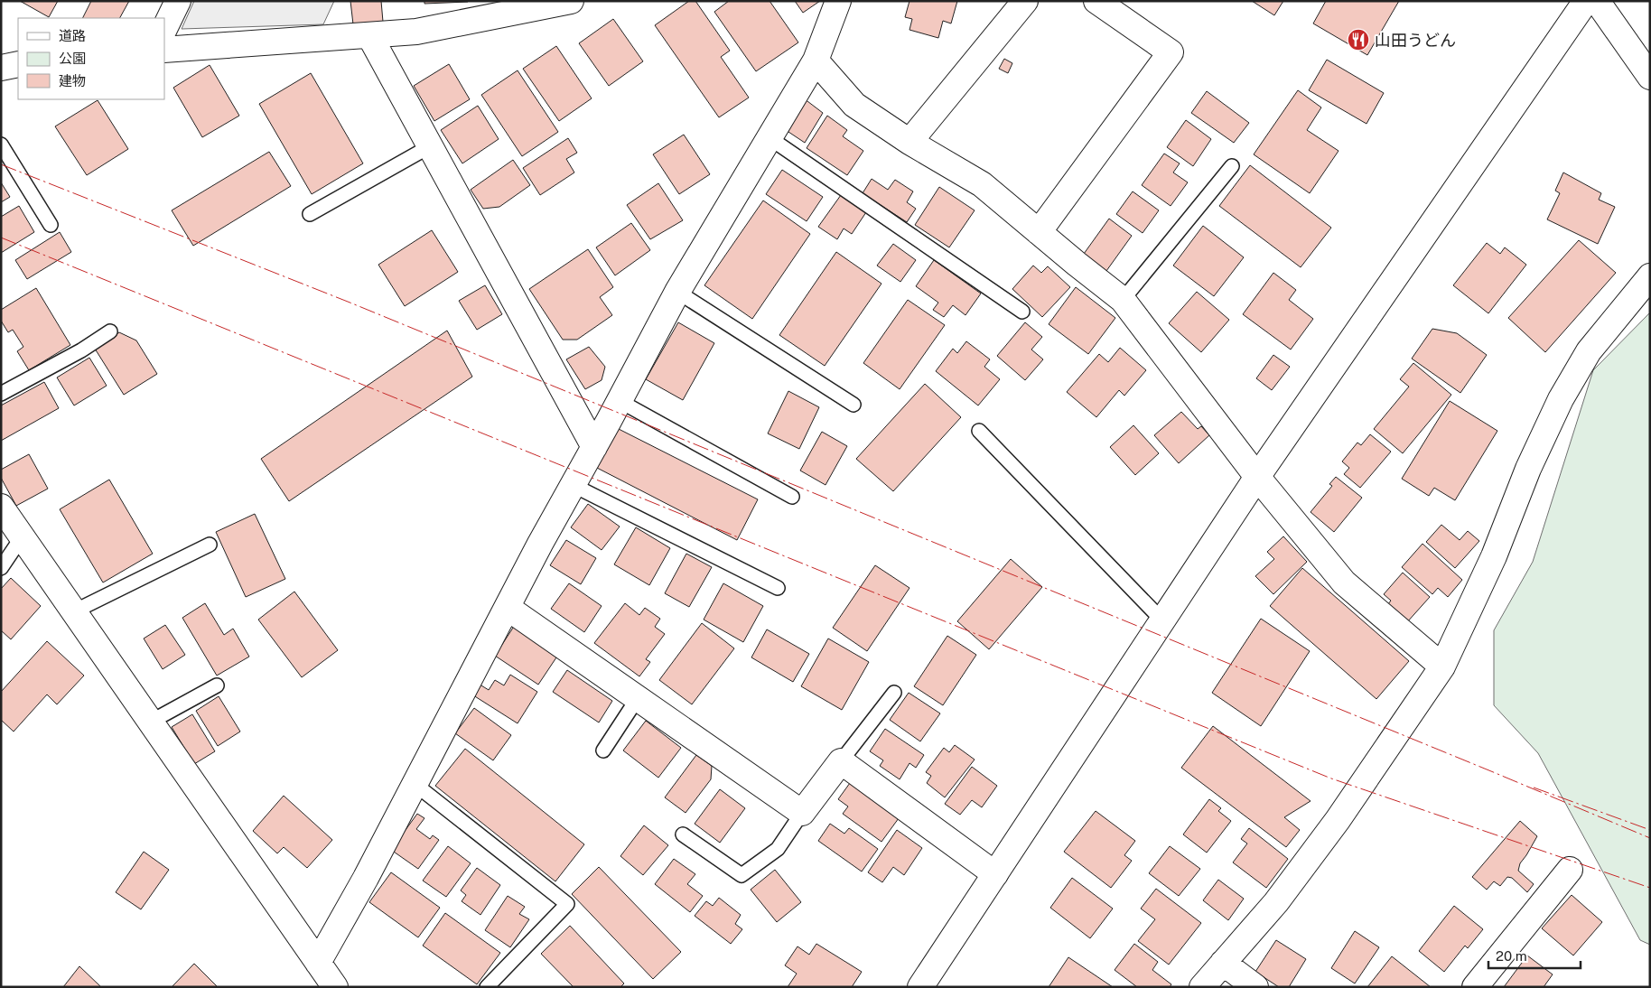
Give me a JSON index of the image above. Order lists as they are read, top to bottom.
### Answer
{
  "places": {
    "restaurant": ["山田うどん"]
  },
  "legend": ["道路", "公園", "建物"],
  "scale_bar": "20 m"
}
